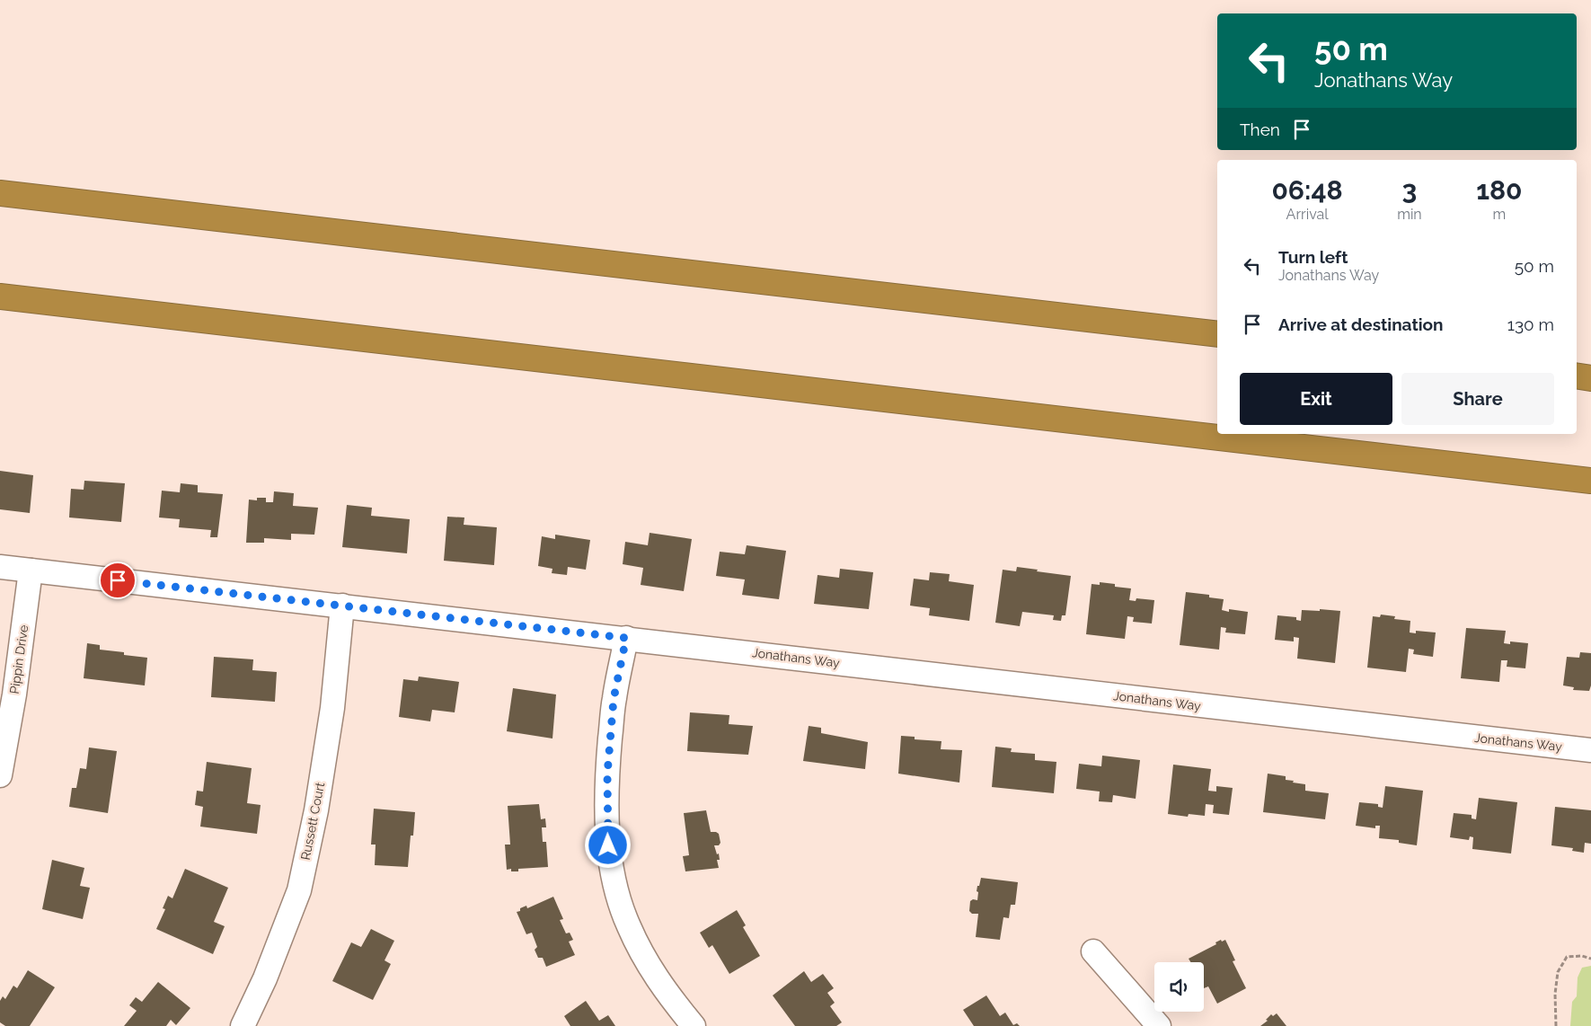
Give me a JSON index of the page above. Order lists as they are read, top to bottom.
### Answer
{
  "streets": {
    "street": ["Jonathans Way", "Pippin Drive", "Russett Court"]
  },
  "crossings": [
    ["Jonathans Way", "Pippin Drive"],
    ["Jonathans Way", "Russett Court"]
  ],
  "page": {
    "turn": ["50 m", "Jonathans Way"],
    "then": "Then",
    "eta": [
      "06:48",
      "Arrival",
      "3",
      "min",
      "180",
      "m"
    ],
    "list": [
      {
        "name": "Turn left",
        "note": "Jonathans Way",
        "value": "50 m"
      },
      {
        "name": "Arrive at destination",
        "value": "130 m"
      }
    ],
    "buttons": ["Exit", "Share"]
  }
}
